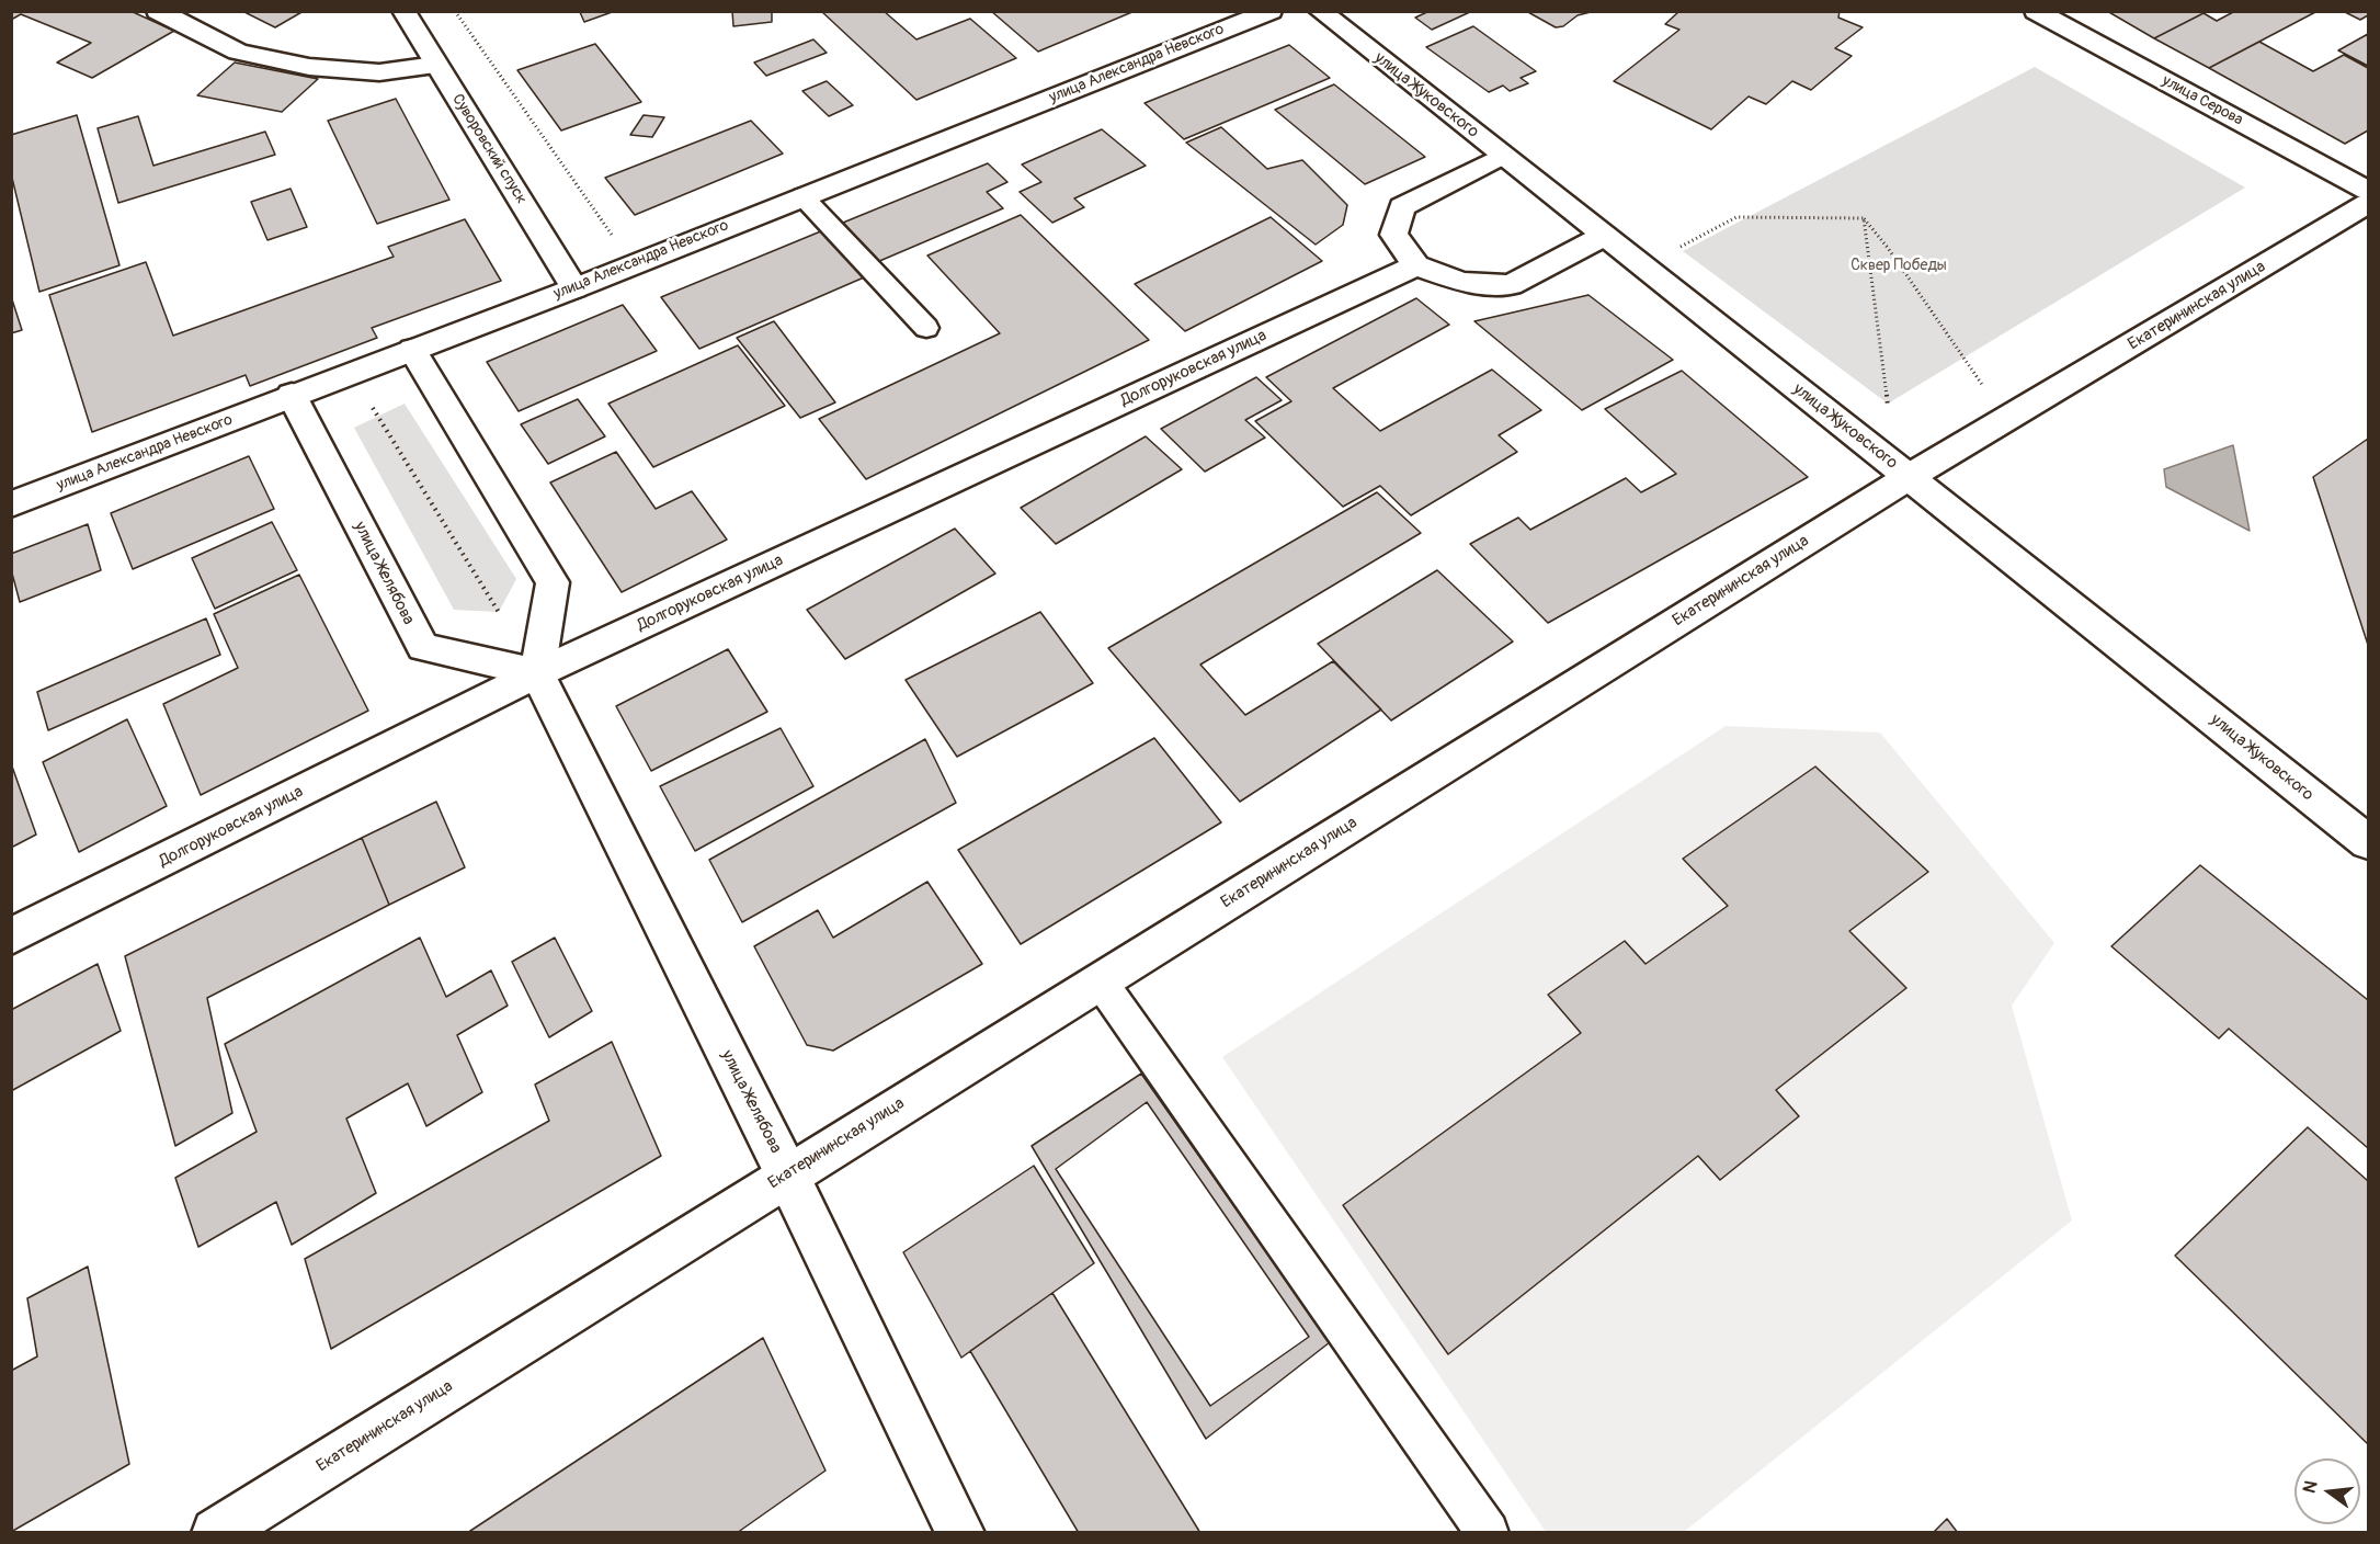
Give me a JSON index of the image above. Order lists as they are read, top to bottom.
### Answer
{
  "streets": {
    "main road": [
      "улица Александра Невского",
      "улица Жуковского",
      "улица Серова",
      "Суворовский спуск",
      "Екатерининская улица",
      "Долгоруковская улица",
      "улица Желябова"
    ]
  },
  "crossings": [
    ["улица Александра Невского", "Суворовский спуск"],
    ["улица Александра Невского", "улица Желябова"],
    ["улица Жуковского", "Екатерининская улица"],
    ["Екатерининская улица", "улица Желябова"],
    ["Долгоруковская улица", "улица Желябова"]
  ],
  "parks": ["Сквер Победы"],
  "north": "left"
}
